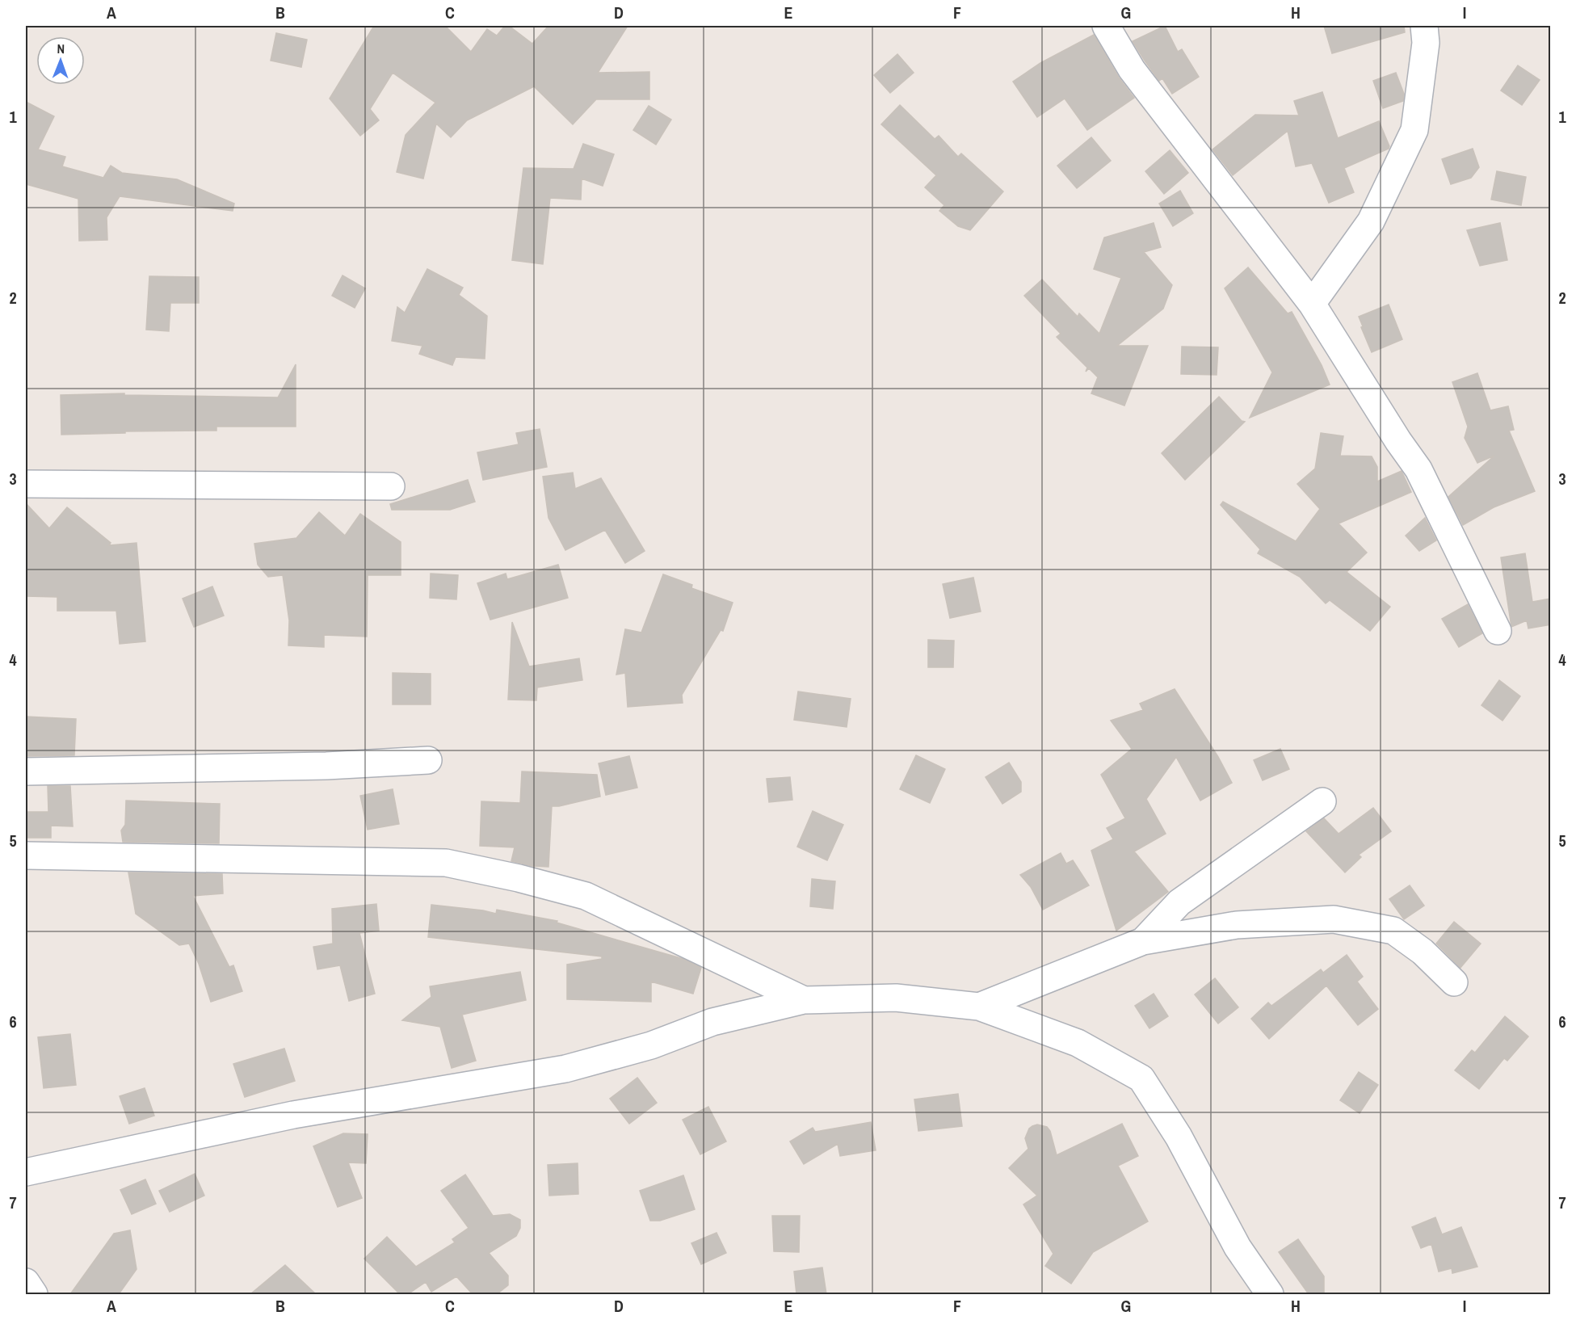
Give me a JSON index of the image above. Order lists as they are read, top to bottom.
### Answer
{
  "north": "top",
  "grid": {
    "columns": [
      "A",
      "B",
      "C",
      "D",
      "E",
      "F",
      "G",
      "H",
      "I"
    ],
    "rows": [
      "1",
      "2",
      "3",
      "4",
      "5",
      "6",
      "7"
    ]
  }
}
